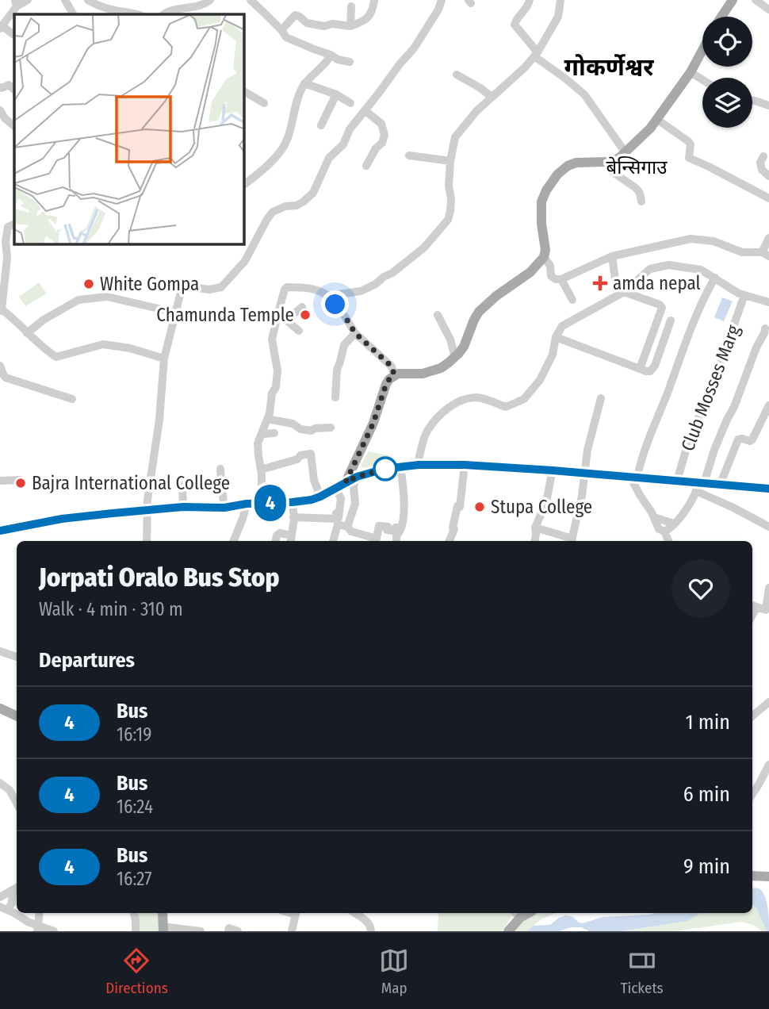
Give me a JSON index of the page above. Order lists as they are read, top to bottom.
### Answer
{
  "streets": {
    "street": ["Club Mosses Marg"]
  },
  "districts": ["गोकर्णेश्वर", "बेन्सिगाउ"],
  "places": {
    "health": ["amda nepal"],
    "other": [
      "White Gompa",
      "Chamunda Temple",
      "Bajra International College",
      "Stupa College"
    ]
  },
  "lines": ["bus line 4"],
  "page": {
    "on_map": "4",
    "heading": [
      ["Jorpati Oralo Bus Stop", "Walk · 4 min · 310 m"],
      "Departures"
    ],
    "list": [
      {
        "mark": "4",
        "name": "Bus",
        "note": "16:19",
        "value": "1 min"
      },
      {
        "mark": "4",
        "name": "Bus",
        "note": "16:24",
        "value": "6 min"
      },
      {
        "mark": "4",
        "name": "Bus",
        "note": "16:27",
        "value": "9 min"
      }
    ],
    "tabs": ["Directions", "Map", "Tickets"]
  }
}
